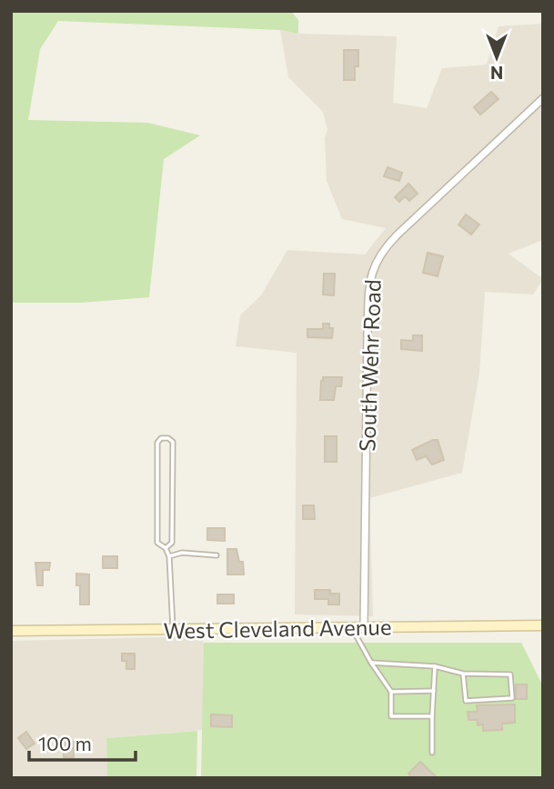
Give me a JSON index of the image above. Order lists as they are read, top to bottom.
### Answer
{
  "streets": {
    "main road": ["West Cleveland Avenue"],
    "street": ["South Wehr Road"]
  },
  "crossings": [
    ["South Wehr Road", "West Cleveland Avenue"]
  ],
  "scale_bar": "100 m",
  "north": "bottom"
}
